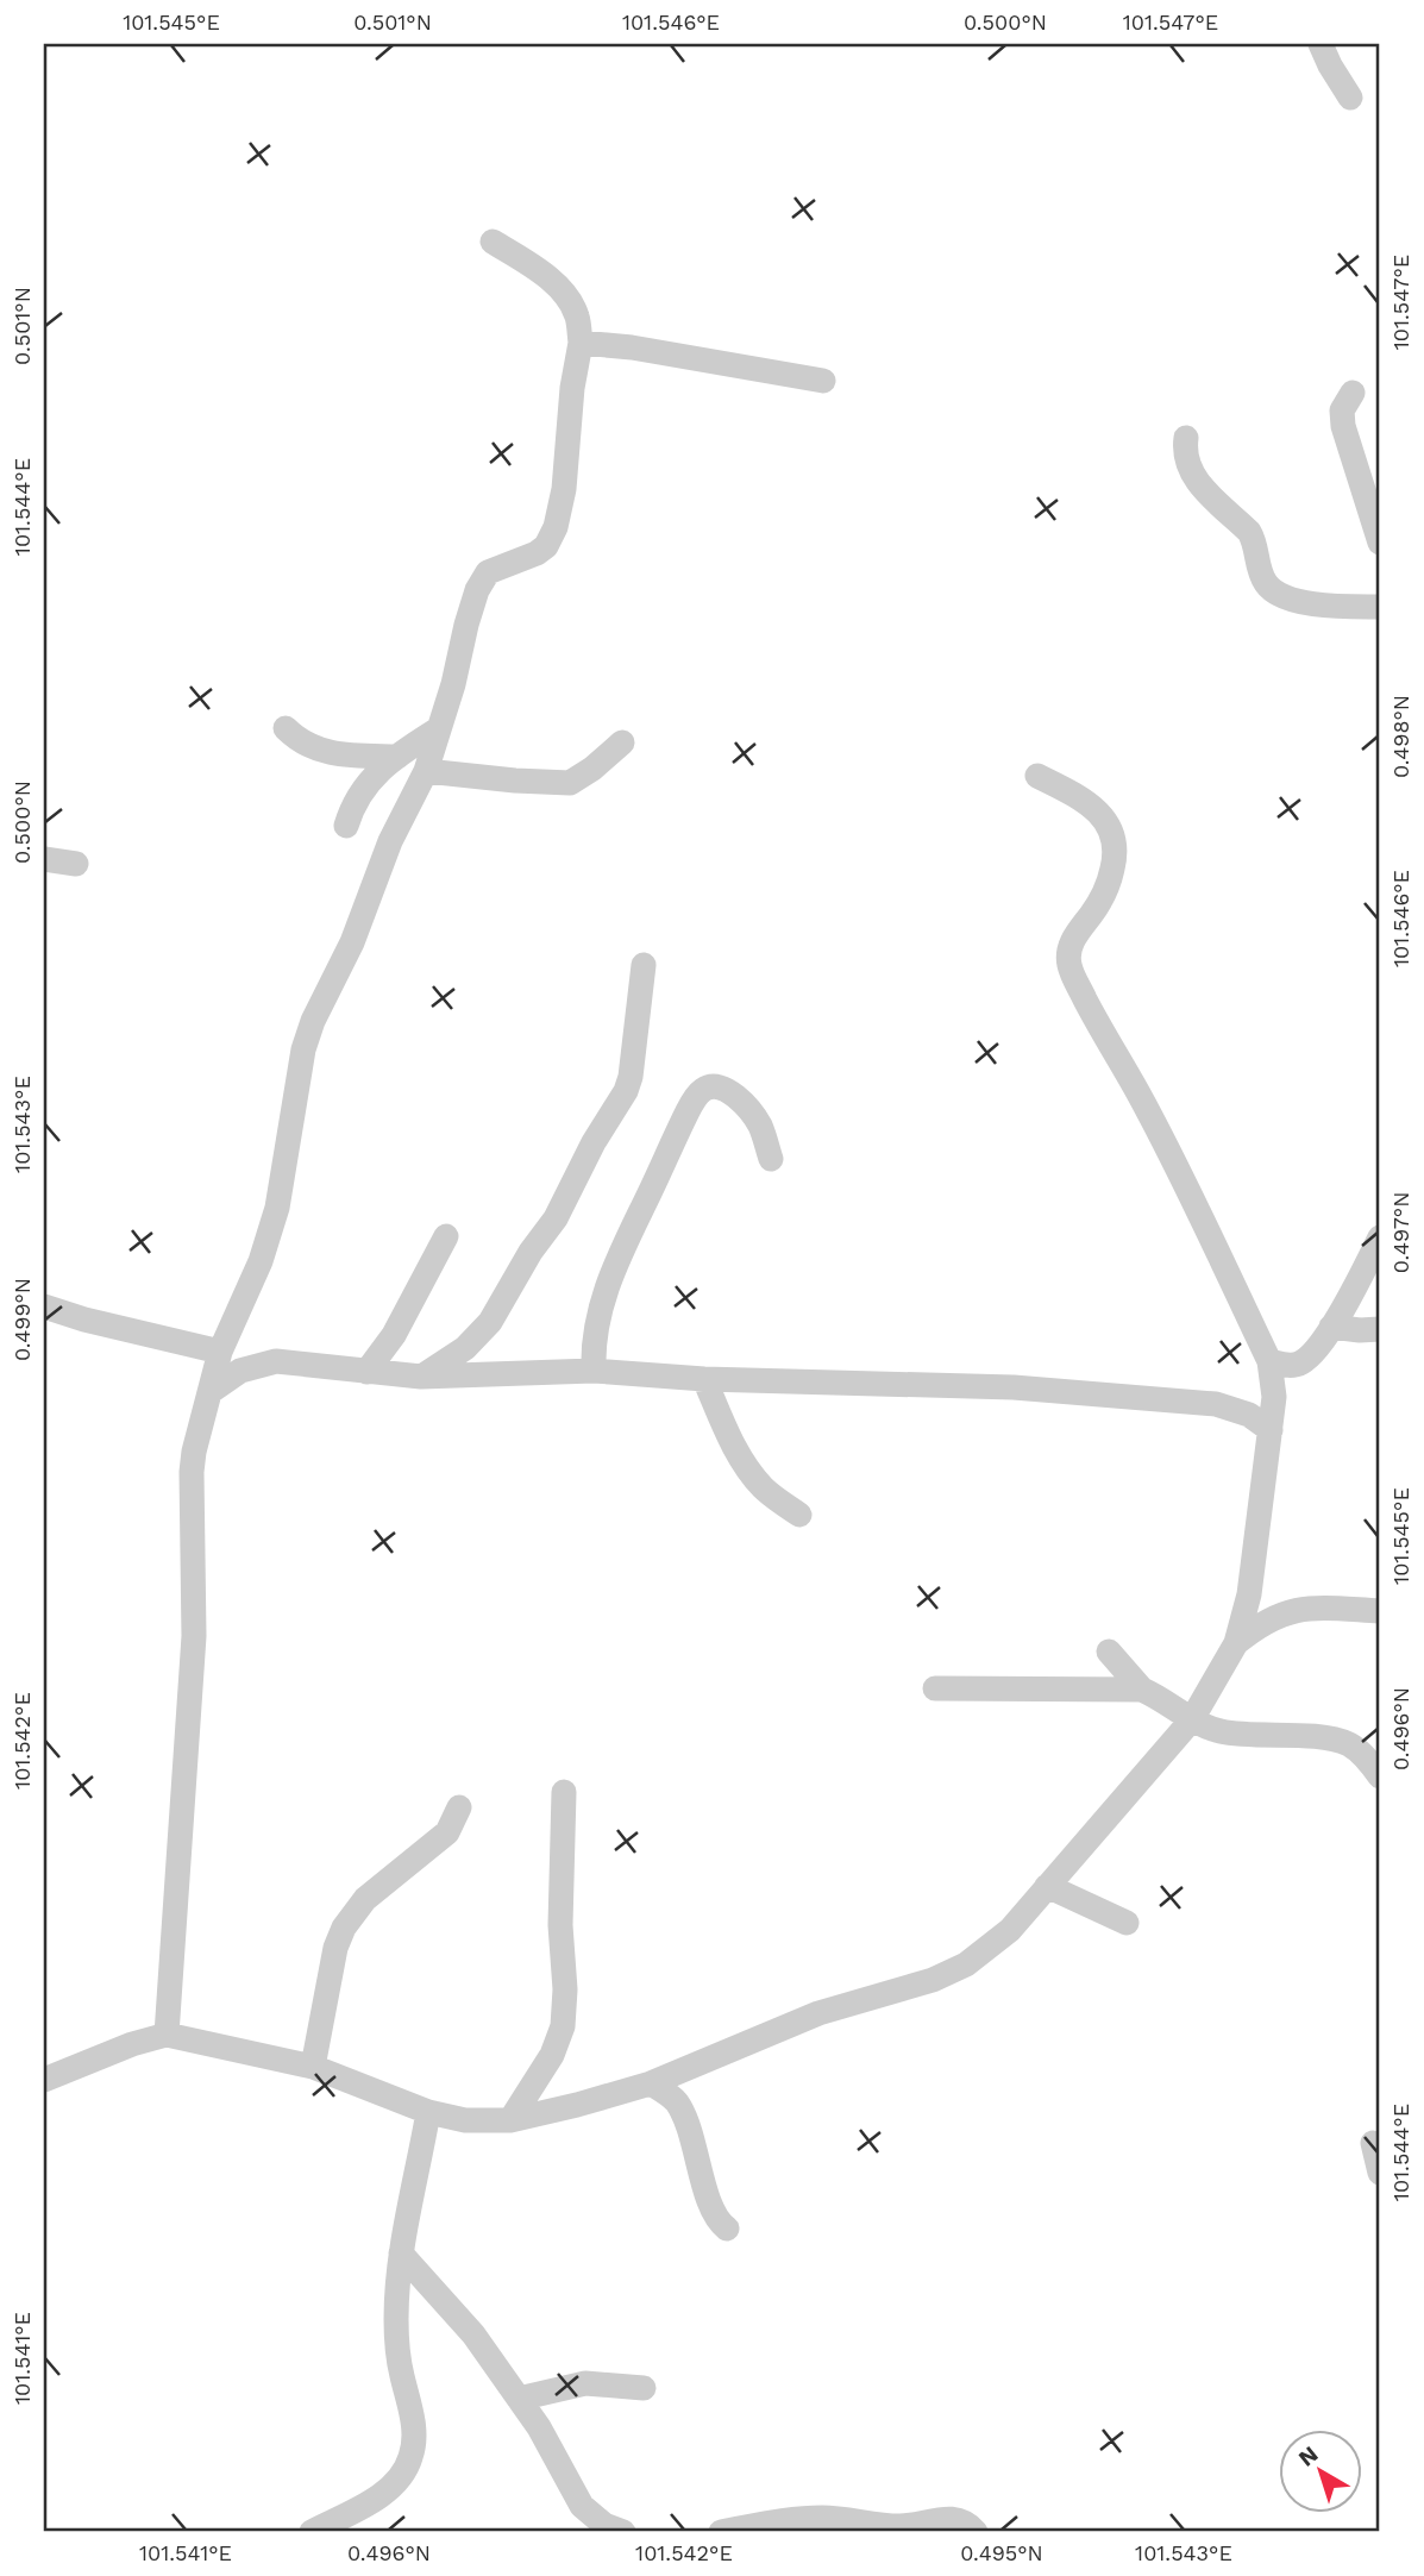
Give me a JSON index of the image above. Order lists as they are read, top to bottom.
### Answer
{
  "north": "top left",
  "coordinates": [
    "101.545°E",
    "0.501°N",
    "101.546°E",
    "0.500°N",
    "101.547°E",
    "101.544°E",
    "0.498°N",
    "101.543°E",
    "0.497°N",
    "0.499°N",
    "0.496°N",
    "101.542°E",
    "101.541°E",
    "0.495°N"
  ]
}
